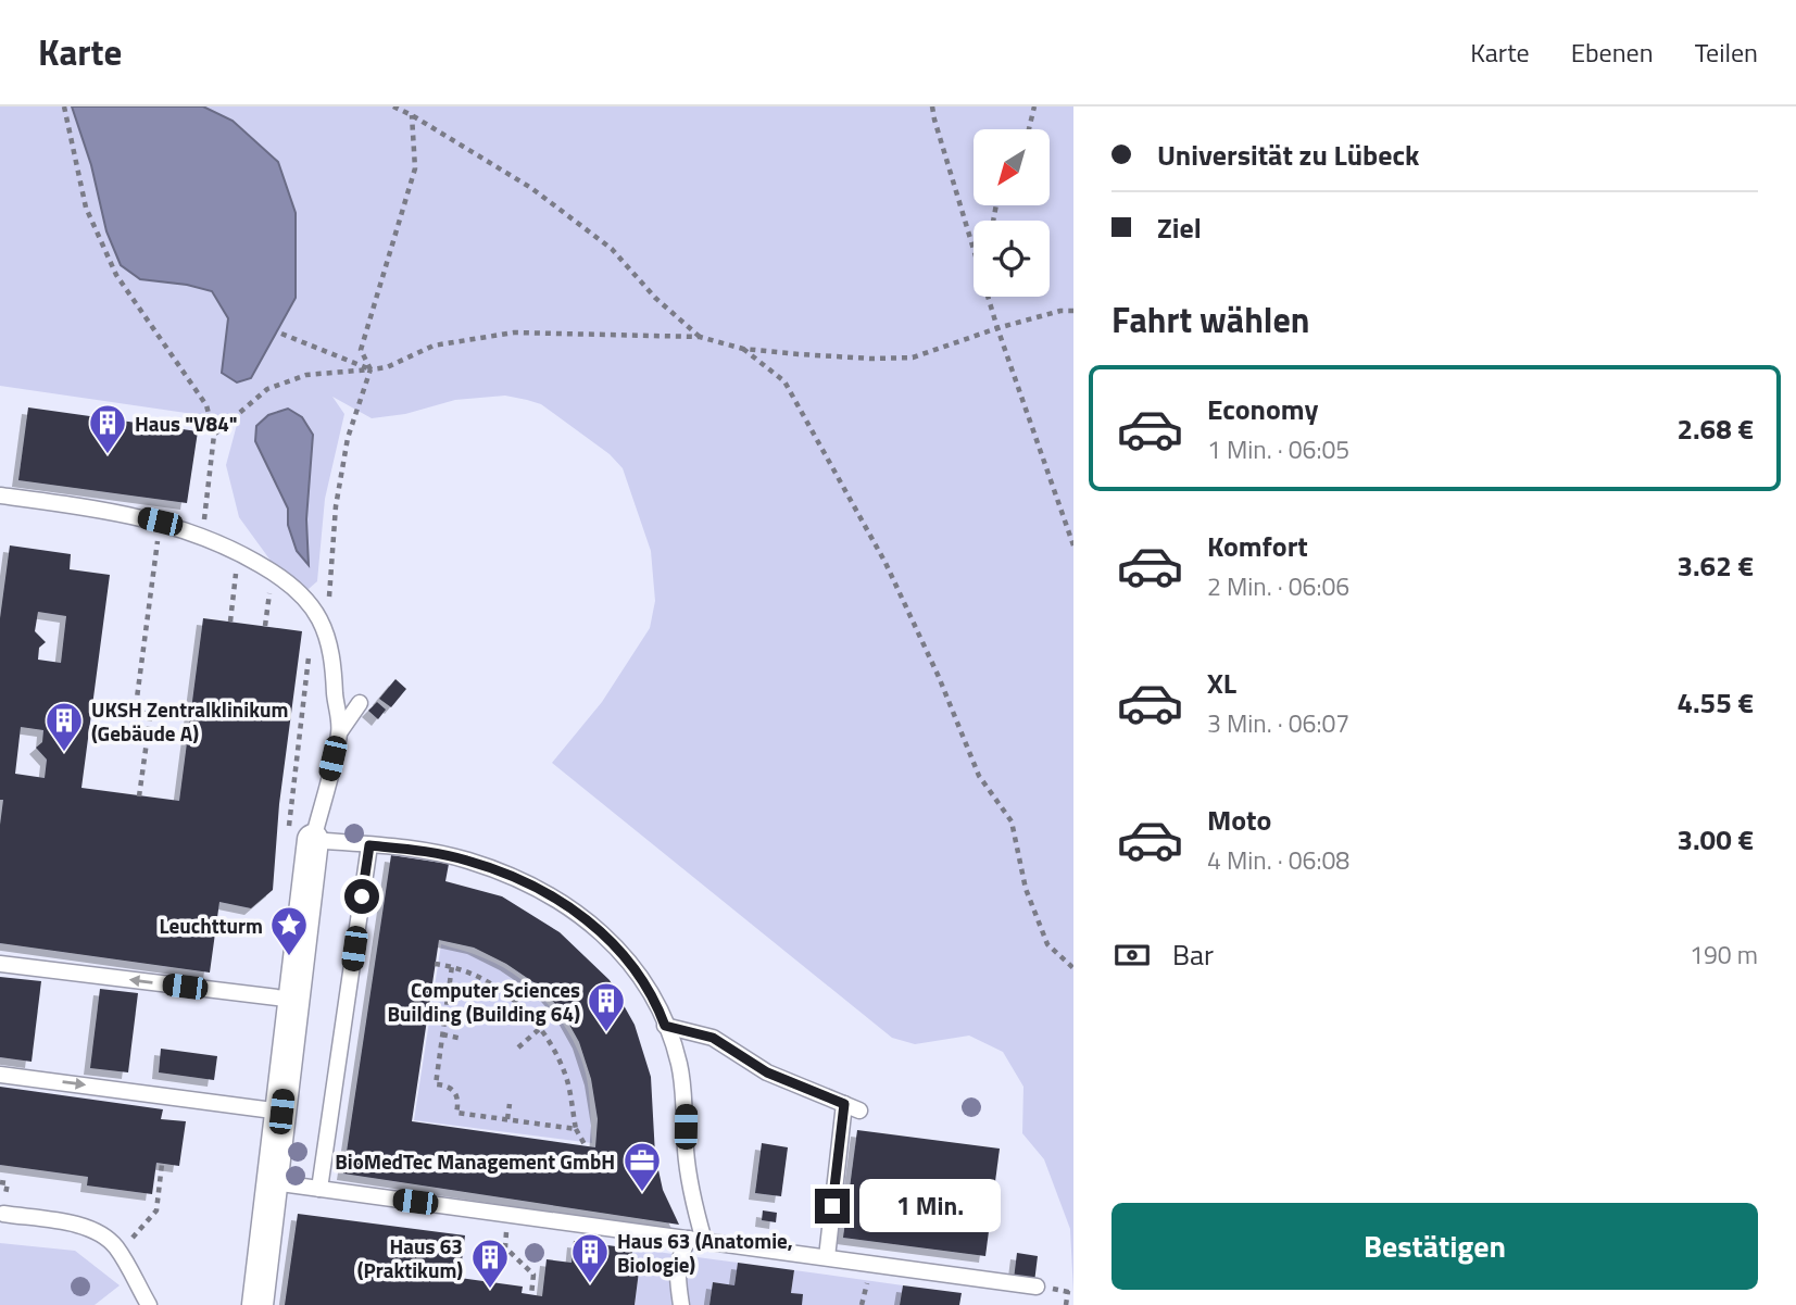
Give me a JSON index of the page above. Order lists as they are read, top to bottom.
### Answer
{
  "places": {
    "building": [
      "Haus \"V84\"",
      "UKSH Zentralklinikum (Gebäude A)",
      "Computer Sciences Building (Building 64)",
      "Haus 63 (Anatomie, Biologie)",
      "Haus 63 (Praktikum)"
    ],
    "place": ["Leuchtturm"],
    "office": ["BioMedTec Management GmbH"]
  },
  "north": "bottom left",
  "page": {
    "header": "Karte",
    "nav": ["Karte", "Ebenen", "Teilen"],
    "banner": ["Universität zu Lübeck", "Ziel"],
    "heading": "Fahrt wählen",
    "list": [
      {
        "name": "Economy",
        "note": "1 Min. · 06:05",
        "value": "2.68 €"
      },
      {
        "name": "Komfort",
        "note": "2 Min. · 06:06",
        "value": "3.62 €"
      },
      {
        "name": "XL",
        "note": "3 Min. · 06:07",
        "value": "4.55 €"
      },
      {
        "name": "Moto",
        "note": "4 Min. · 06:08",
        "value": "3.00 €"
      }
    ],
    "pay": ["Bar", "190 m"],
    "bubble": "1 Min.",
    "buttons": "Bestätigen"
  }
}
